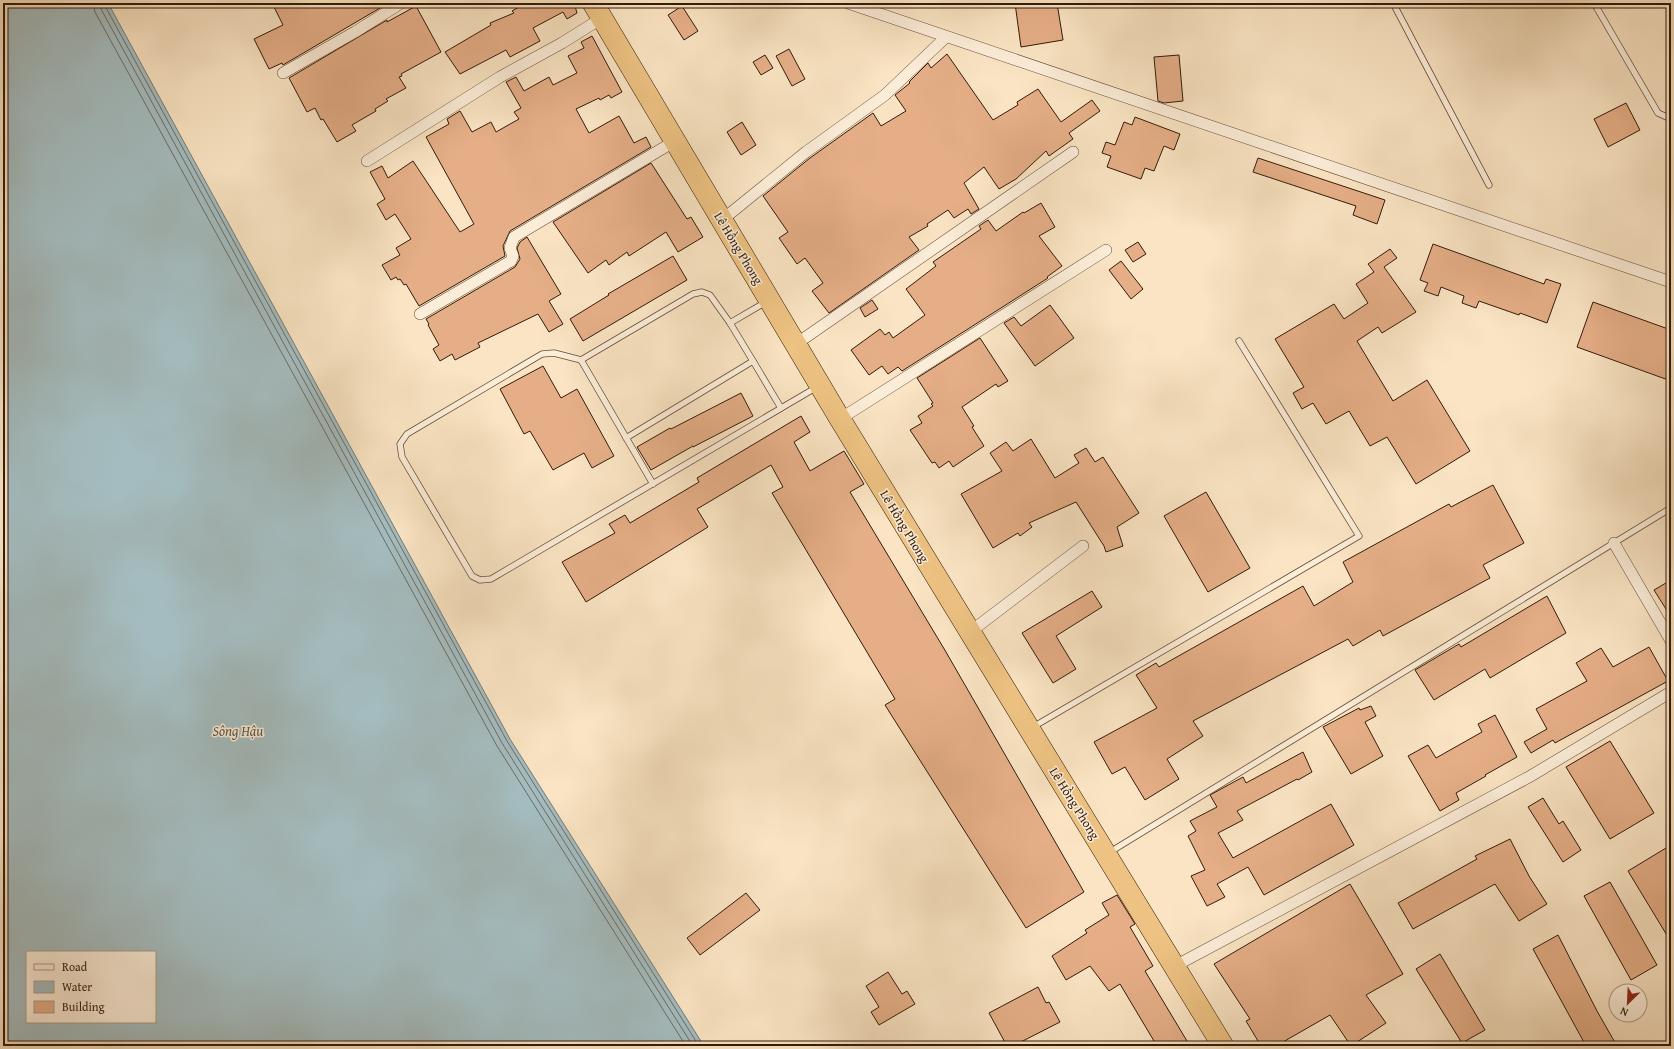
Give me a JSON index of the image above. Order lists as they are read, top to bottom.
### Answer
{
  "streets": {
    "highway": ["Lê Hồng Phong"]
  },
  "water": ["Sông Hậu"],
  "legend": ["Road", "Water", "Building"],
  "north": "bottom left"
}
